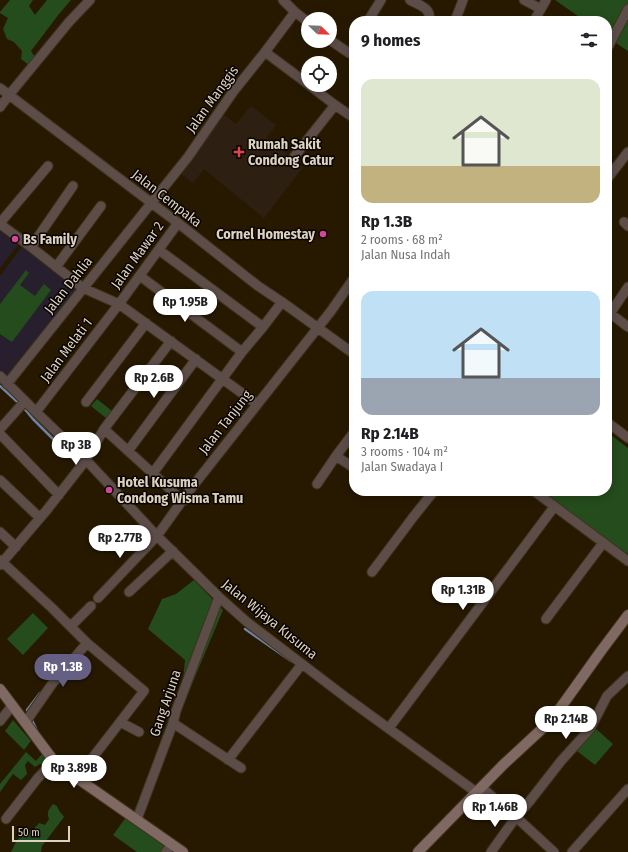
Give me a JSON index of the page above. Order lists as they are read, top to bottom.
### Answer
{
  "streets": {
    "street": [
      "Jalan Manggis",
      "Jalan Cempaka",
      "Jalan Mawar 2",
      "Jalan Dahlia",
      "Jalan Melati 1",
      "Jalan Tanjung",
      "Jalan Wijaya Kusuma",
      "Gang Arjuna"
    ]
  },
  "crossings": [
    ["Jalan Manggis", "Jalan Cempaka"],
    ["Jalan Manggis", "Jalan Dahlia"],
    ["Jalan Cempaka", "Jalan Mawar 2"],
    ["Jalan Cempaka", "Jalan Dahlia"],
    ["Jalan Cempaka", "Jalan Tanjung"],
    ["Jalan Mawar 2", "Jalan Melati 1"],
    ["Jalan Dahlia", "Jalan Wijaya Kusuma"],
    ["Jalan Melati 1", "Jalan Wijaya Kusuma"],
    ["Jalan Tanjung", "Jalan Wijaya Kusuma"],
    ["Jalan Wijaya Kusuma", "Gang Arjuna"]
  ],
  "places": {
    "health": ["Rumah Sakit Condong Catur"],
    "other": ["Cornel Homestay", "Bs Family", "Hotel Kusuma Condong Wisma Tamu"]
  },
  "scale_bar": "50 m",
  "north": "bottom right",
  "page": {
    "heading": "9 homes",
    "list": [
      {
        "name": "Rp 1.3B",
        "note": "2 rooms · 68 m² · Jalan Nusa Indah"
      },
      {
        "name": "Rp 2.14B",
        "note": "3 rooms · 104 m² · Jalan Swadaya I"
      }
    ],
    "price": [
      "Rp 1.95B",
      "Rp 2.6B",
      "Rp 3B",
      "Rp 2.77B",
      "Rp 1.31B",
      "Rp 1.3B",
      "Rp 2.14B",
      "Rp 3.89B",
      "Rp 1.46B"
    ],
    "scale": "50 m"
  }
}
